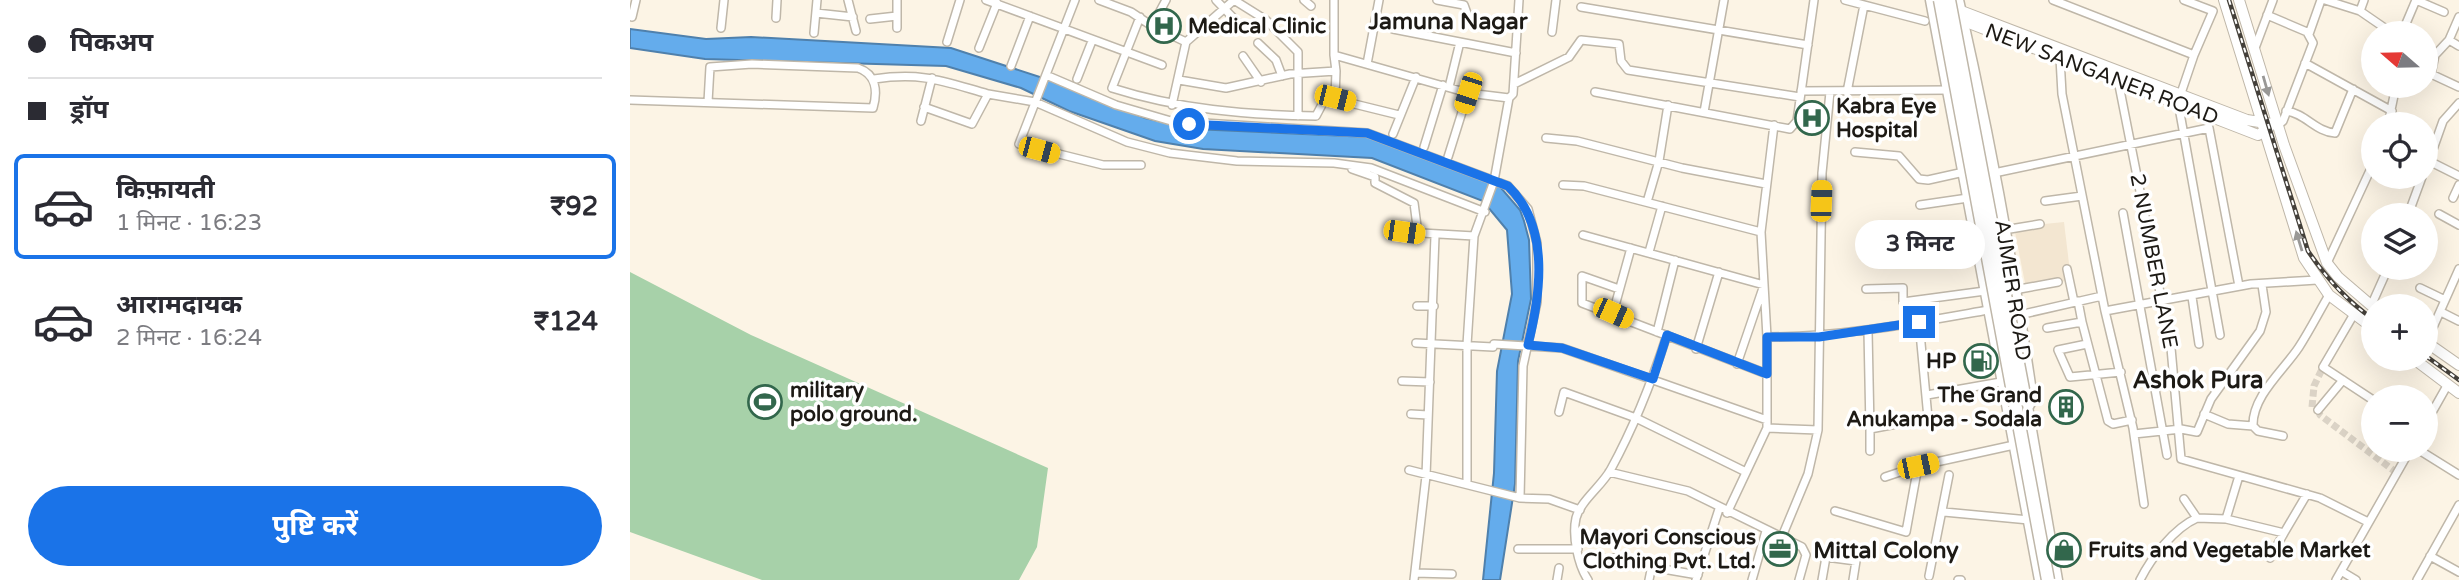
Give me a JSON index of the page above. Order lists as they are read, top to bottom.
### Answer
{
  "streets": {
    "highway": ["AJMER ROAD"],
    "main road": ["NEW SANGANER ROAD"],
    "street": ["2 NUMBER LANE"]
  },
  "crossings": [
    ["NEW SANGANER ROAD", "2 NUMBER LANE"],
    ["NEW SANGANER ROAD", "AJMER ROAD"]
  ],
  "districts": ["Jamuna Nagar", "Ashok Pura", "Mittal Colony"],
  "places": {
    "hospital": ["Medical Clinic", "Kabra Eye Hospital"],
    "fuel station": ["HP"],
    "sports": ["military polo ground."],
    "building": ["The Grand Anukampa - Sodala"],
    "office": ["Mayori Conscious Clothing Pvt. Ltd."],
    "shop": ["Fruits and Vegetable Market"]
  },
  "north": "left",
  "page": {
    "banner": ["पिकअप", "ड्रॉप"],
    "map_buttons": ["+", "−"],
    "list": [
      {
        "name": "किफ़ायती",
        "note": "1 मिनट · 16:23",
        "value": "₹92"
      },
      {
        "name": "आरामदायक",
        "note": "2 मिनट · 16:24",
        "value": "₹124"
      }
    ],
    "bubble": "3 मिनट",
    "buttons": "पुष्टि करें"
  }
}
